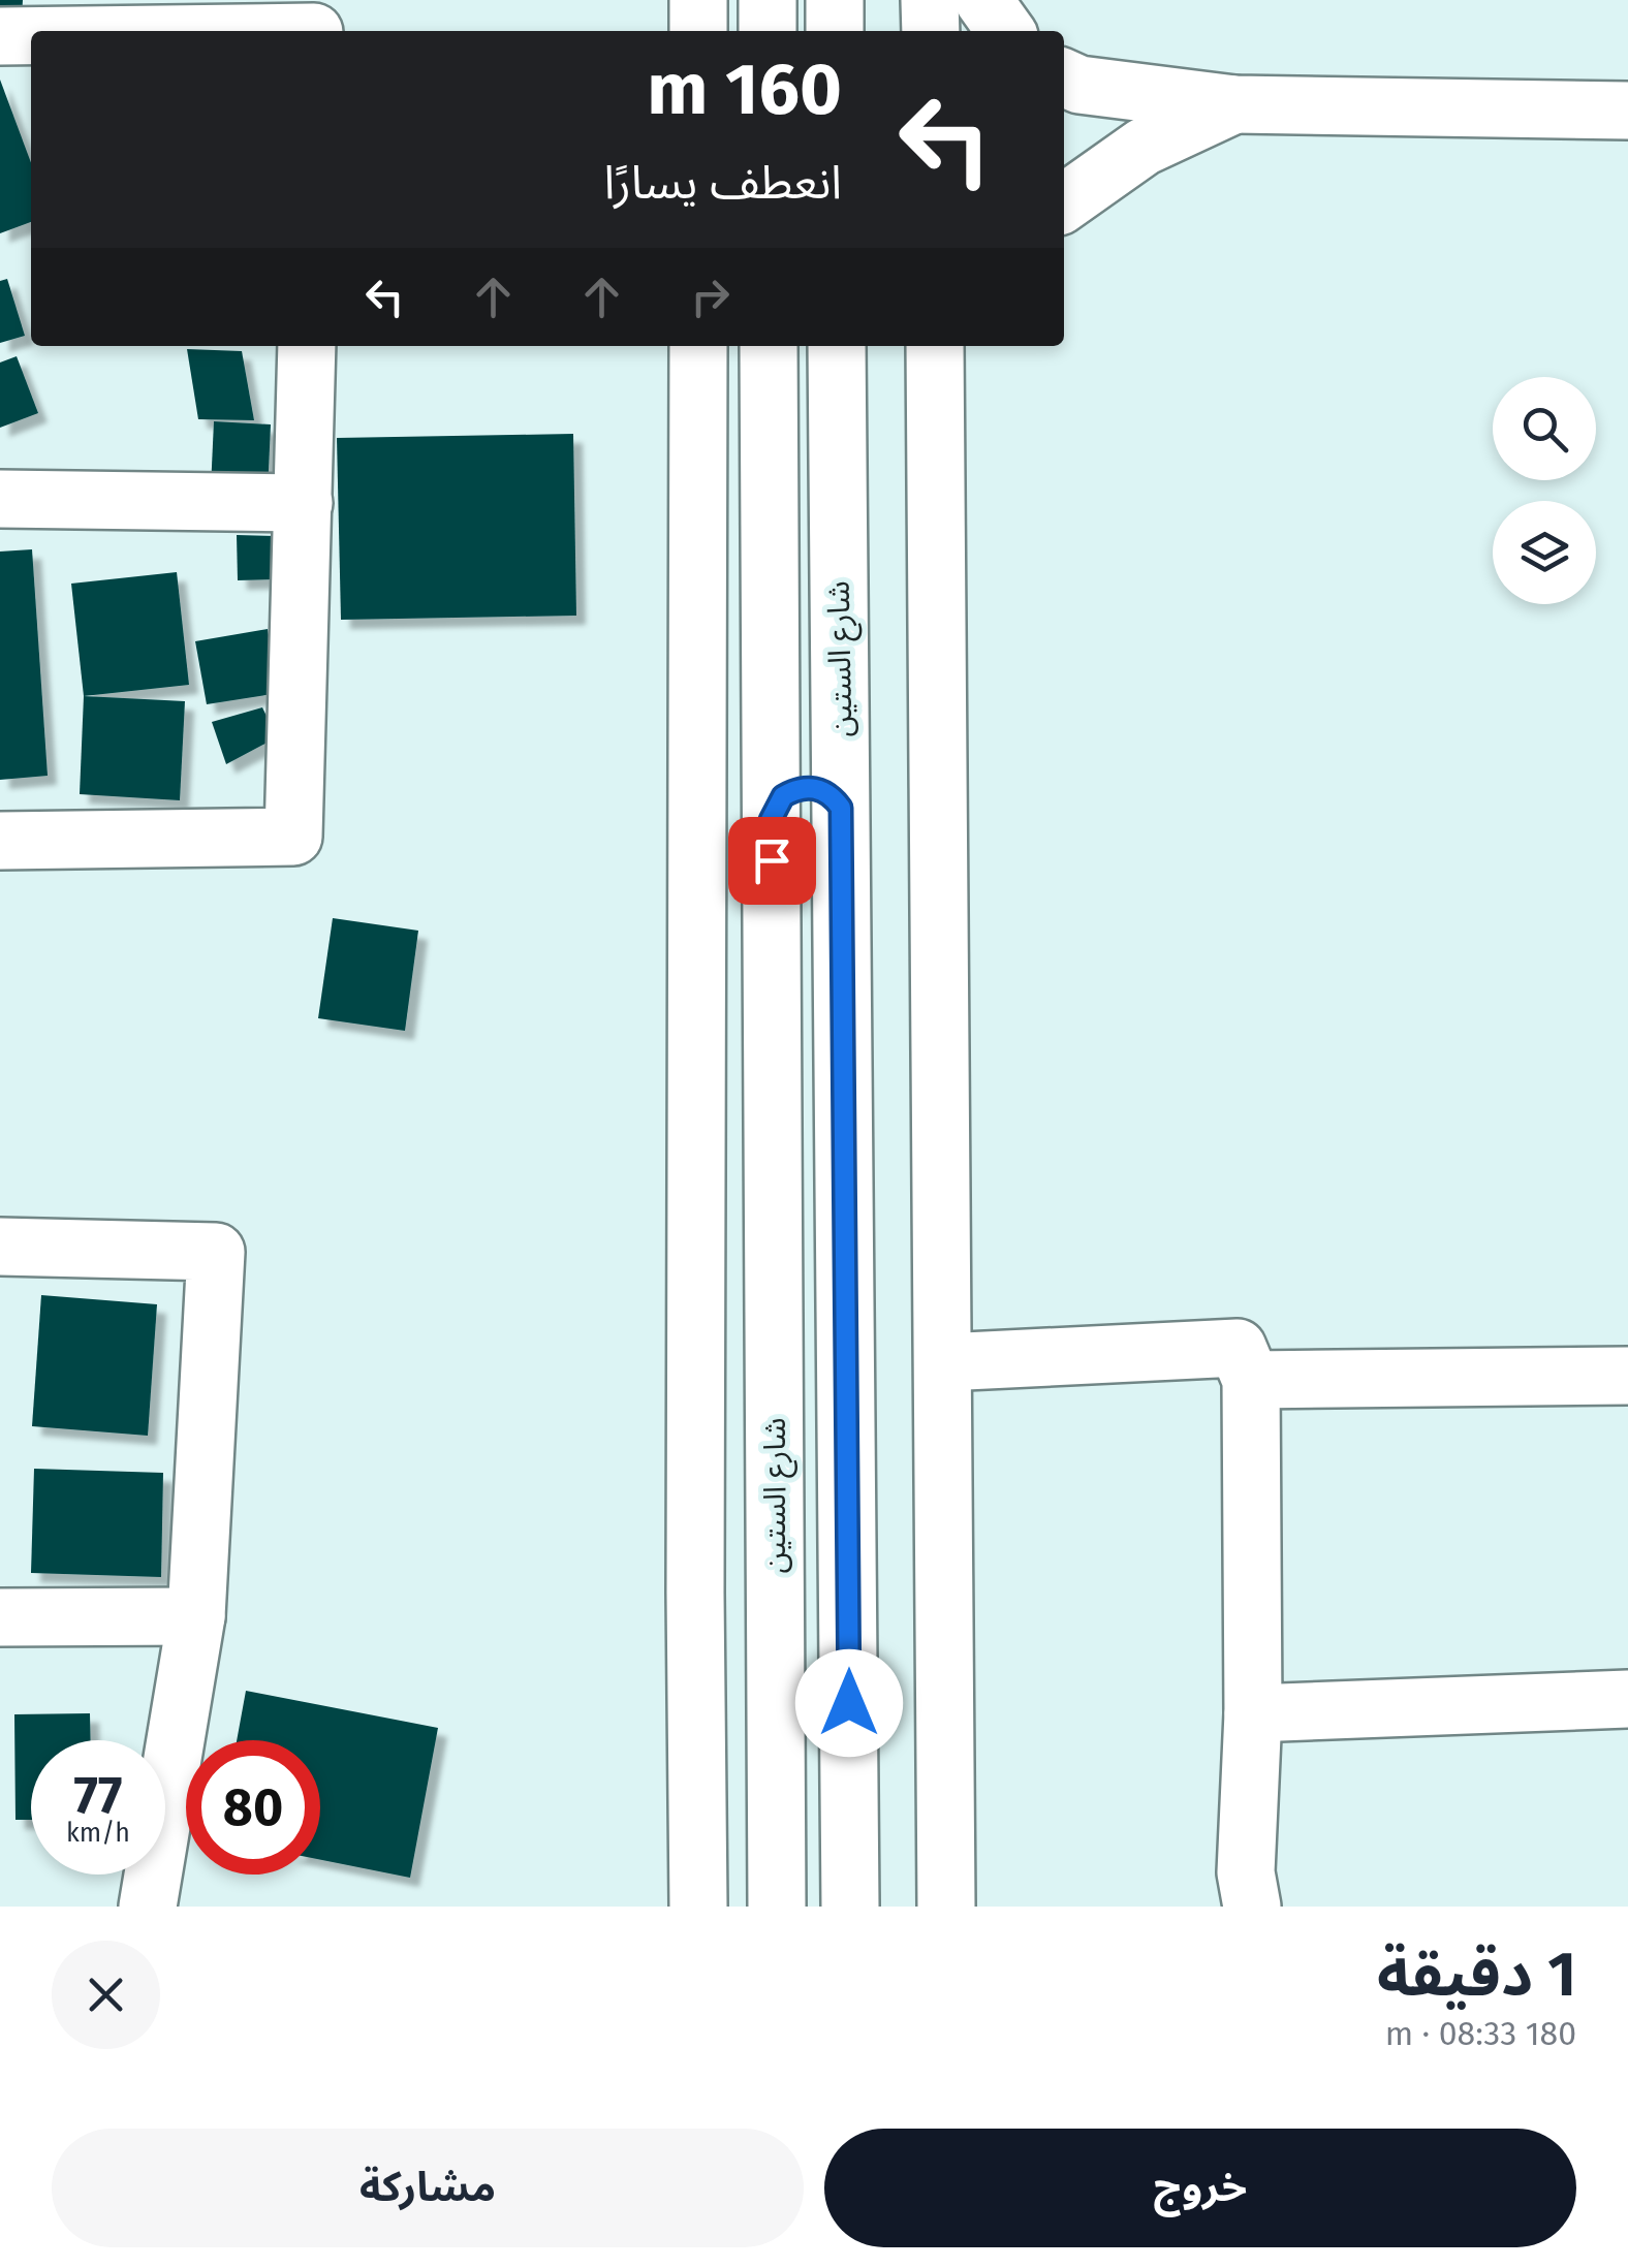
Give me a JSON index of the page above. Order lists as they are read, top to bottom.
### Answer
{
  "streets": {
    "main road": ["شارع الستين"]
  },
  "page": {
    "turn": ["160 m", "انعطف يسارًا"],
    "speed": "77 km/h",
    "limit": "80",
    "heading": ["1 دقيقة", "180 m · 08:33"],
    "buttons": ["خروج", "مشاركة"]
  }
}
